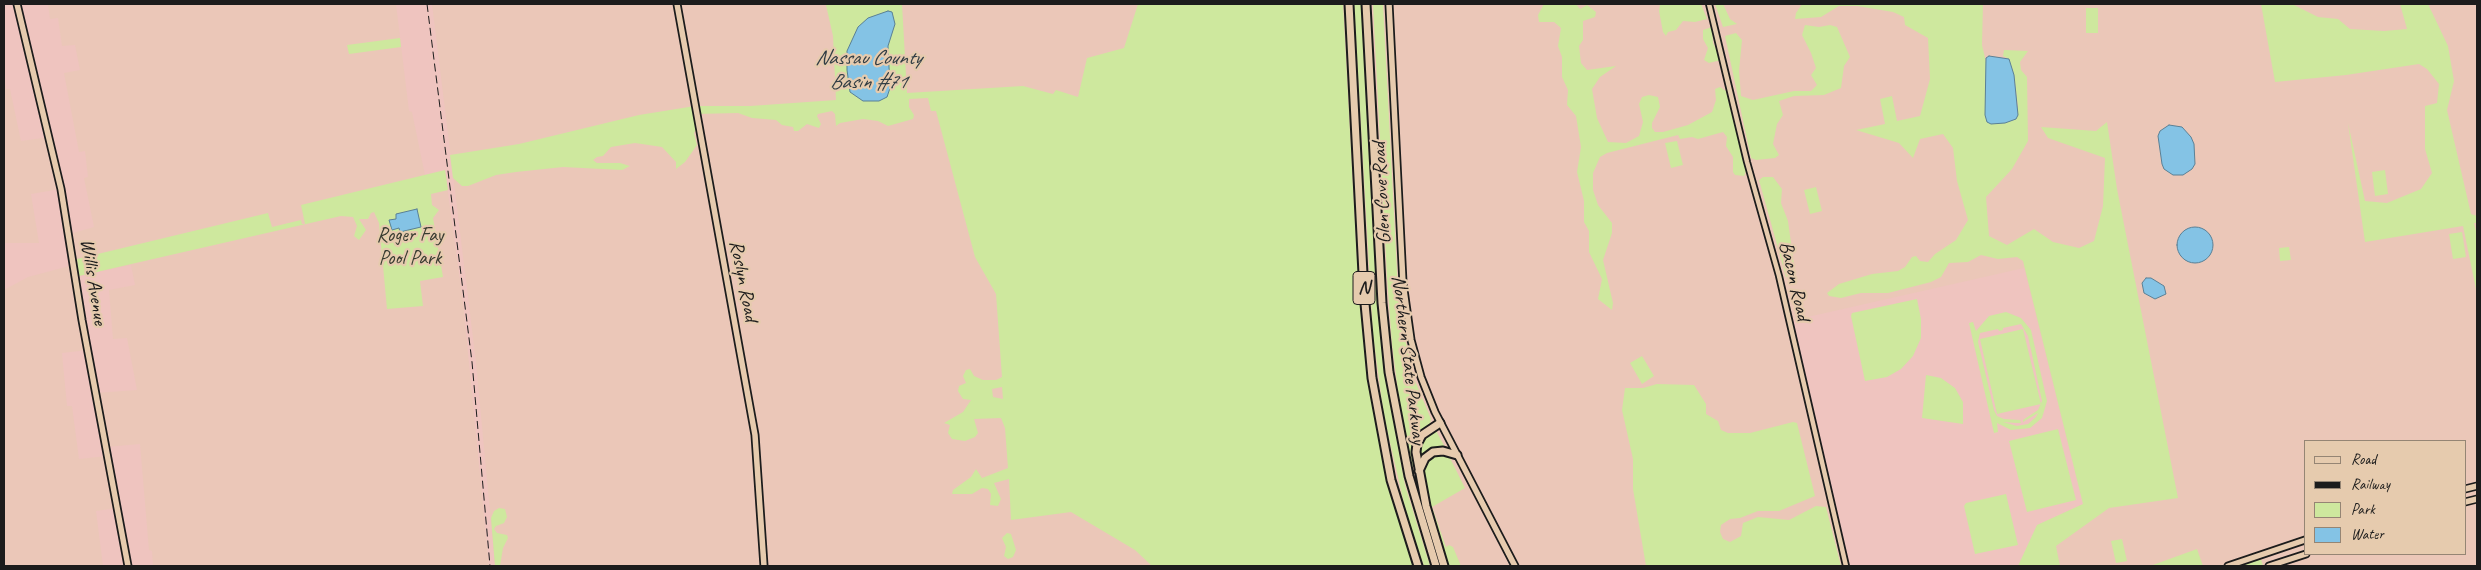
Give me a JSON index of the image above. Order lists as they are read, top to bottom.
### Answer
{
  "streets": {
    "highway": ["N", "Northern State Parkway"],
    "main road": ["Glen Cove Road", "Roslyn Road", "Willis Avenue"],
    "street": ["Bacon Road"]
  },
  "water": ["Nassau County Basin #71"],
  "parks": ["Roger Fay Pool Park"],
  "legend": [
    "Road",
    "Railway",
    "Park",
    "Water"
  ]
}
